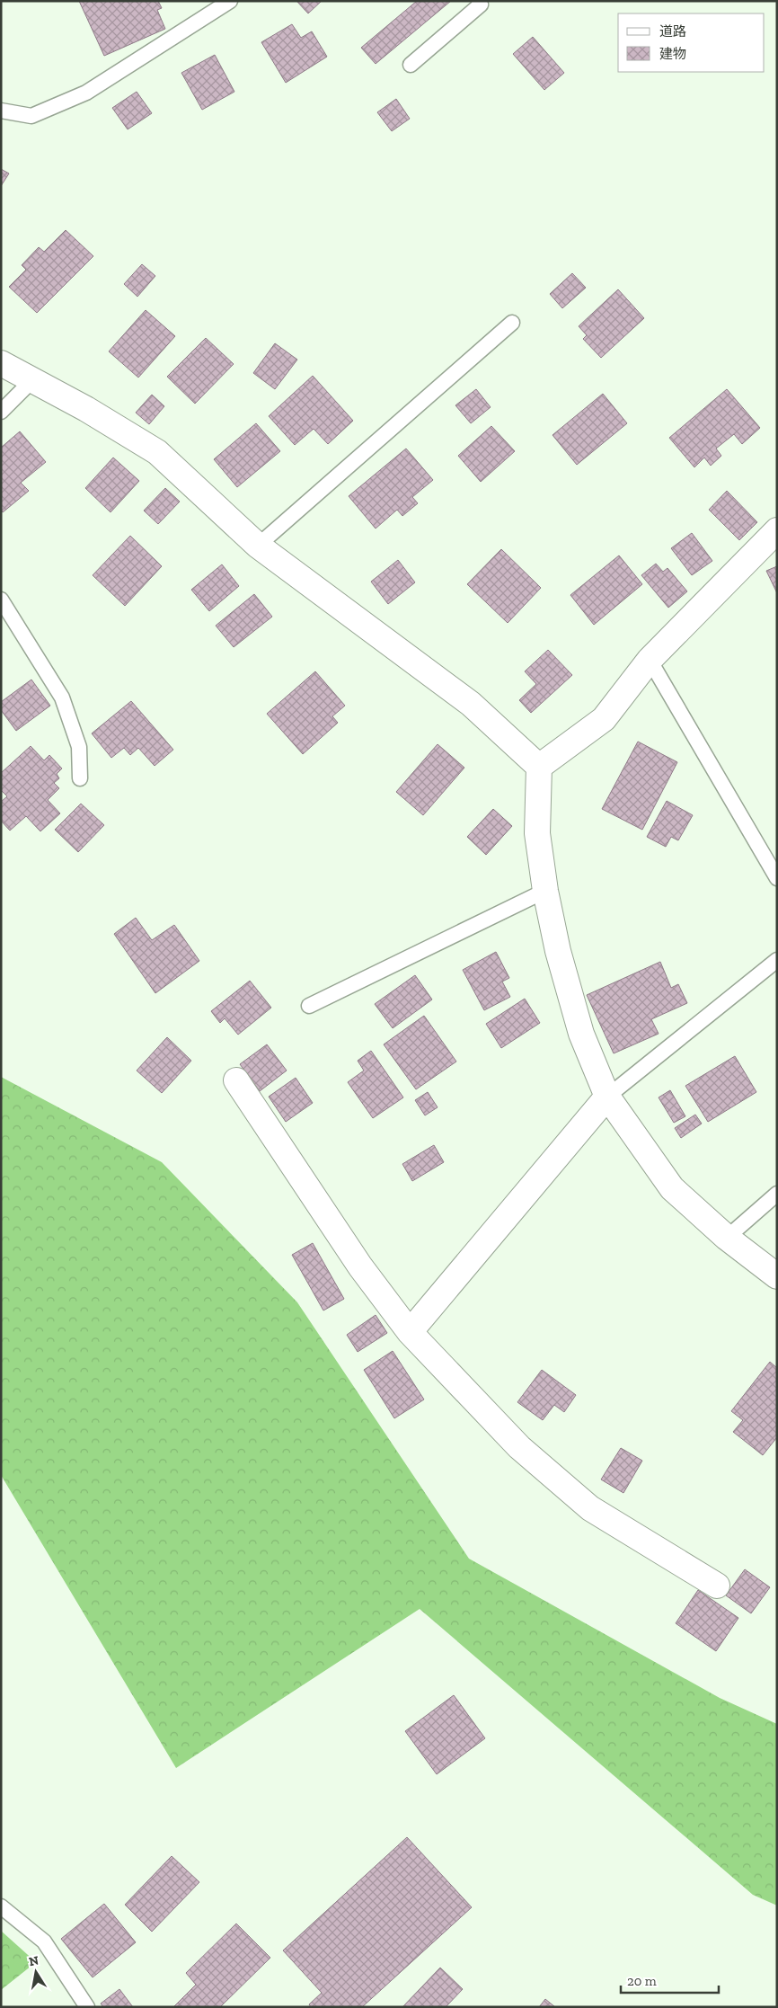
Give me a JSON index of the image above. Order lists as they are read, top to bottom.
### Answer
{
  "legend": ["道路", "建物"],
  "scale_bar": "20 m",
  "north": "top"
}
